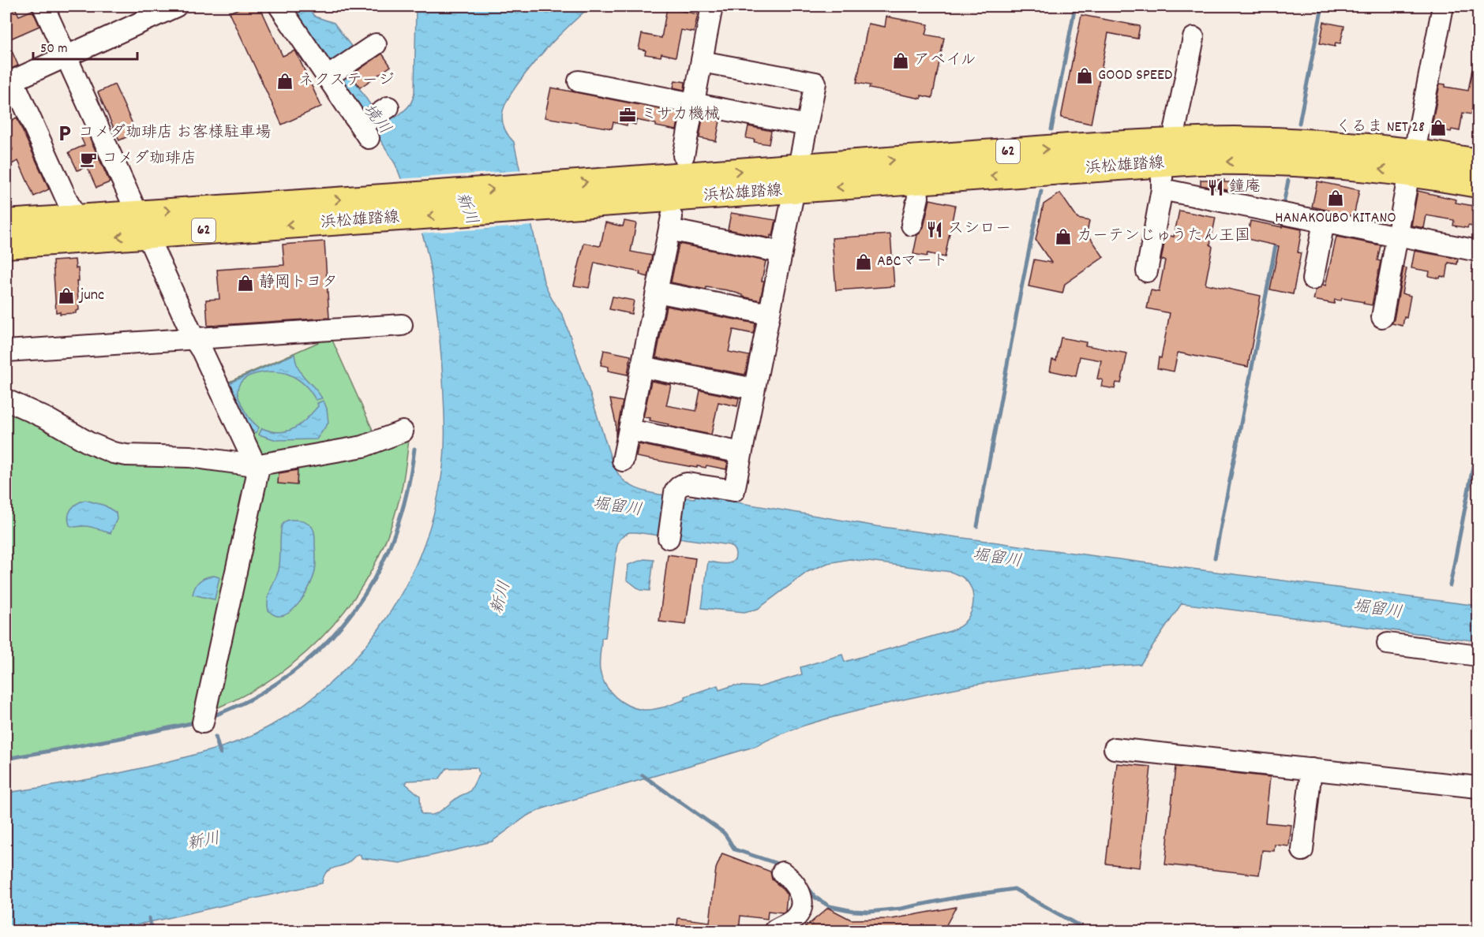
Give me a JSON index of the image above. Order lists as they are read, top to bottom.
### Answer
{
  "streets": {
    "main road": ["62", "浜松雄踏線"]
  },
  "water": ["境川", "新川", "堀留川"],
  "places": {
    "shop": [
      "アベイル",
      "GOOD SPEED",
      "ネクステージ",
      "くるま NET 28",
      "HANAKOUBO KITANO",
      "カーテンじゅうたん王国",
      "ABCマート",
      "静岡トヨタ",
      "junc"
    ],
    "office": ["ミサカ機械"],
    "parking": ["コメダ珈琲店 お客様駐車場"],
    "cafe": ["コメダ珈琲店"],
    "restaurant": ["鐘庵", "スシロー"]
  },
  "scale_bar": "50 m"
}
